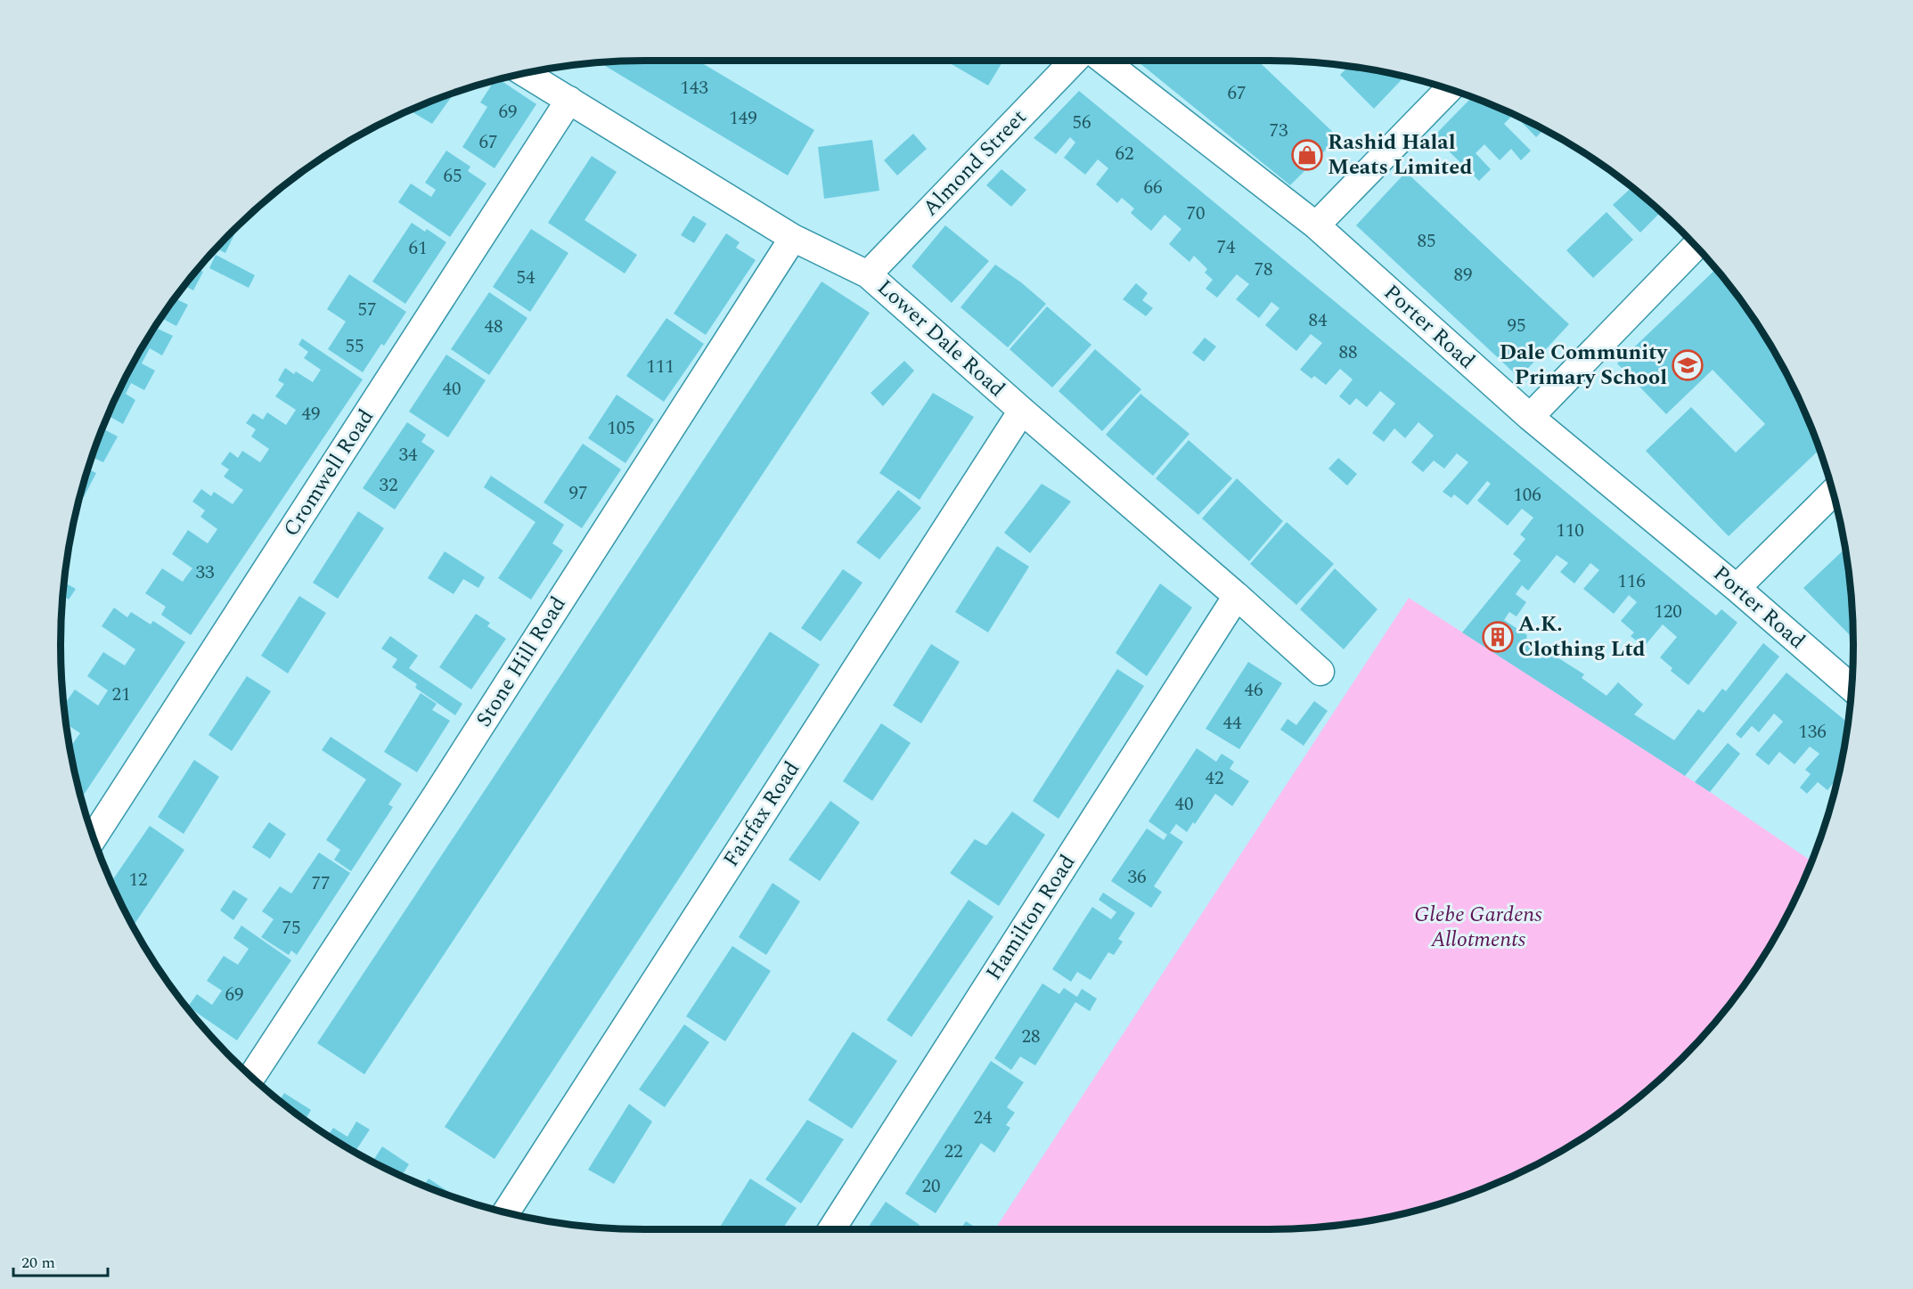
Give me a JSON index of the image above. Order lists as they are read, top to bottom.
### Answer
{
  "streets": {
    "street": [
      "Almond Street",
      "Porter Road",
      "Lower Dale Road",
      "Cromwell Road",
      "Stone Hill Road",
      "Fairfax Road",
      "Hamilton Road"
    ]
  },
  "crossings": [
    ["Almond Street", "Lower Dale Road"],
    ["Lower Dale Road", "Cromwell Road"],
    ["Lower Dale Road", "Stone Hill Road"],
    ["Lower Dale Road", "Fairfax Road"],
    ["Lower Dale Road", "Hamilton Road"]
  ],
  "parks": ["Glebe Gardens Allotments"],
  "places": {
    "shop": ["Rashid Halal Meats Limited"],
    "school or university": ["Dale Community Primary School"],
    "building": ["A.K. Clothing Ltd"]
  },
  "house_numbers": [
    "143",
    "67",
    "69",
    "149",
    "56",
    "73",
    "67",
    "62",
    "65",
    "66",
    "70",
    "85",
    "74",
    "61",
    "78",
    "89",
    "54",
    "57",
    "84",
    "95",
    "48",
    "55",
    "88",
    "111",
    "40",
    "49",
    "105",
    "34",
    "32",
    "97",
    "106",
    "110",
    "33",
    "116",
    "120",
    "46",
    "21",
    "44",
    "136",
    "42",
    "40",
    "36",
    "12",
    "77",
    "75",
    "69",
    "28",
    "24",
    "22",
    "20"
  ],
  "scale_bar": "20 m"
}
